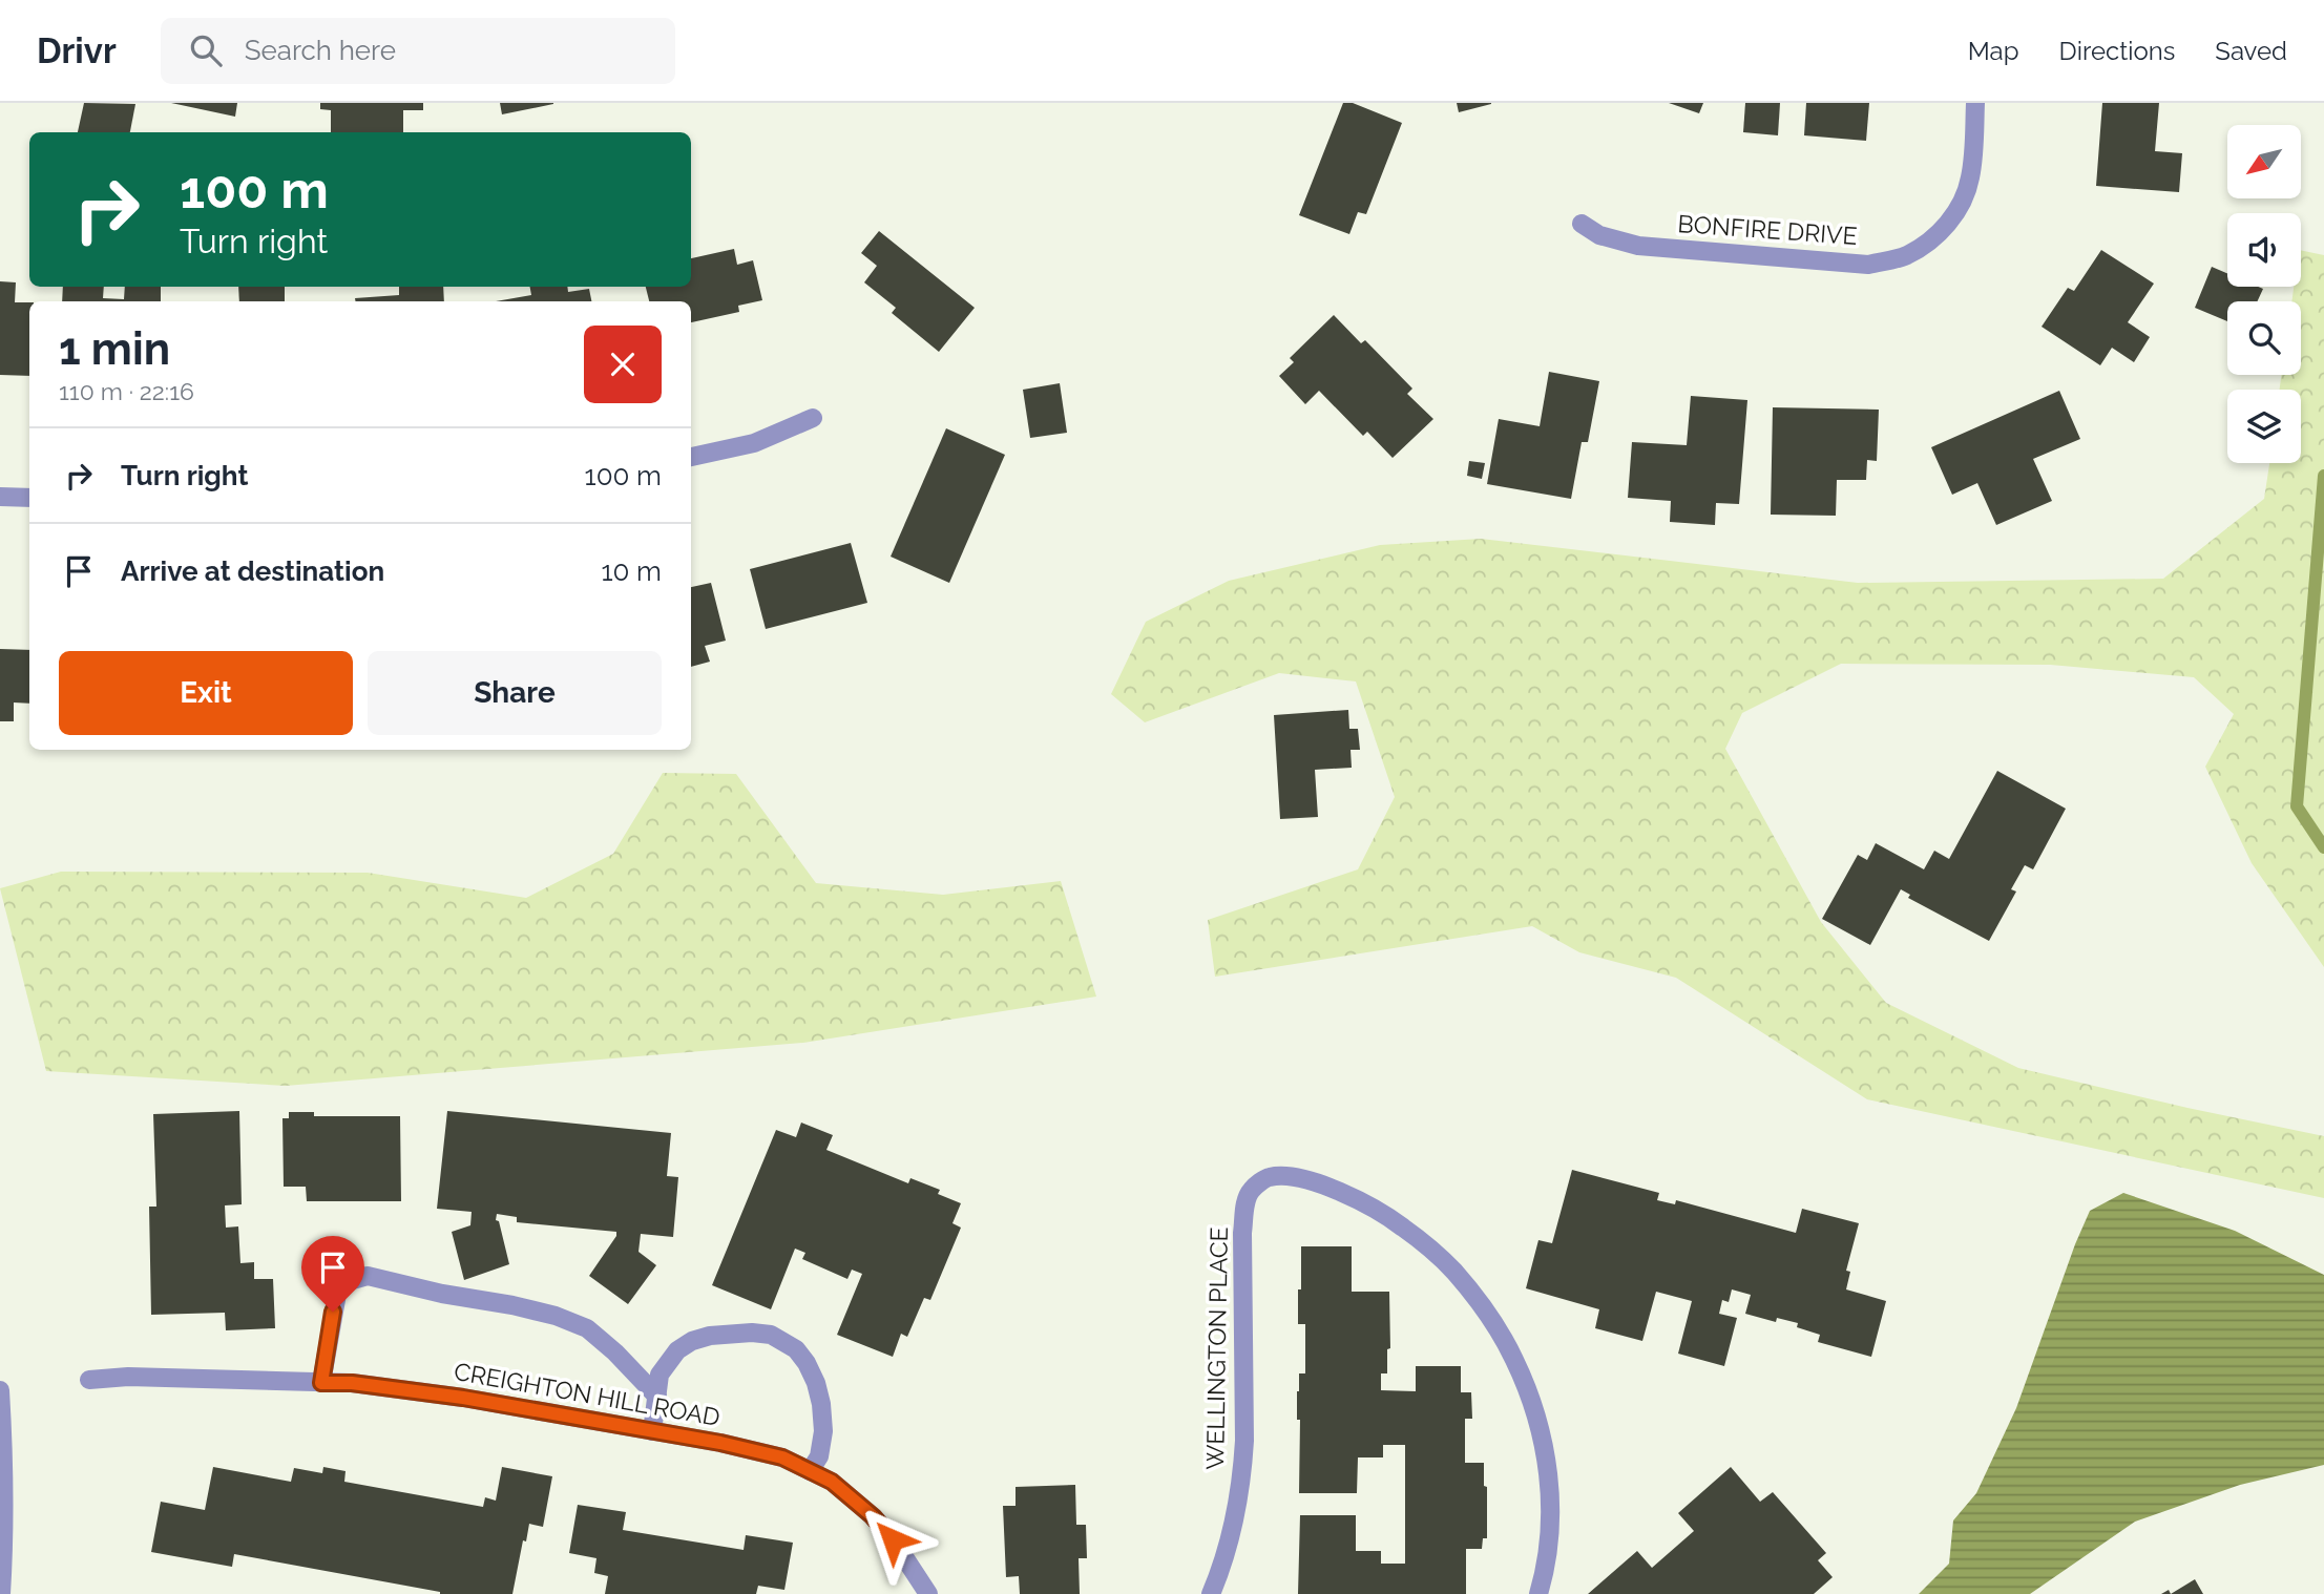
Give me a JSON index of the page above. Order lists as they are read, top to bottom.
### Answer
{
  "streets": {
    "street": ["BONFIRE DRIVE", "WELLINGTON PLACE", "CREIGHTON HILL ROAD"]
  },
  "north": "bottom left",
  "page": {
    "header": "Drivr",
    "search": "Search here",
    "nav": ["Map", "Directions", "Saved"],
    "turn": ["100 m", "Turn right"],
    "heading": ["1 min", "110 m · 22:16"],
    "list": [
      {
        "name": "Turn right",
        "value": "100 m"
      },
      {
        "name": "Arrive at destination",
        "value": "10 m"
      }
    ],
    "buttons": ["Exit", "Share"]
  }
}
